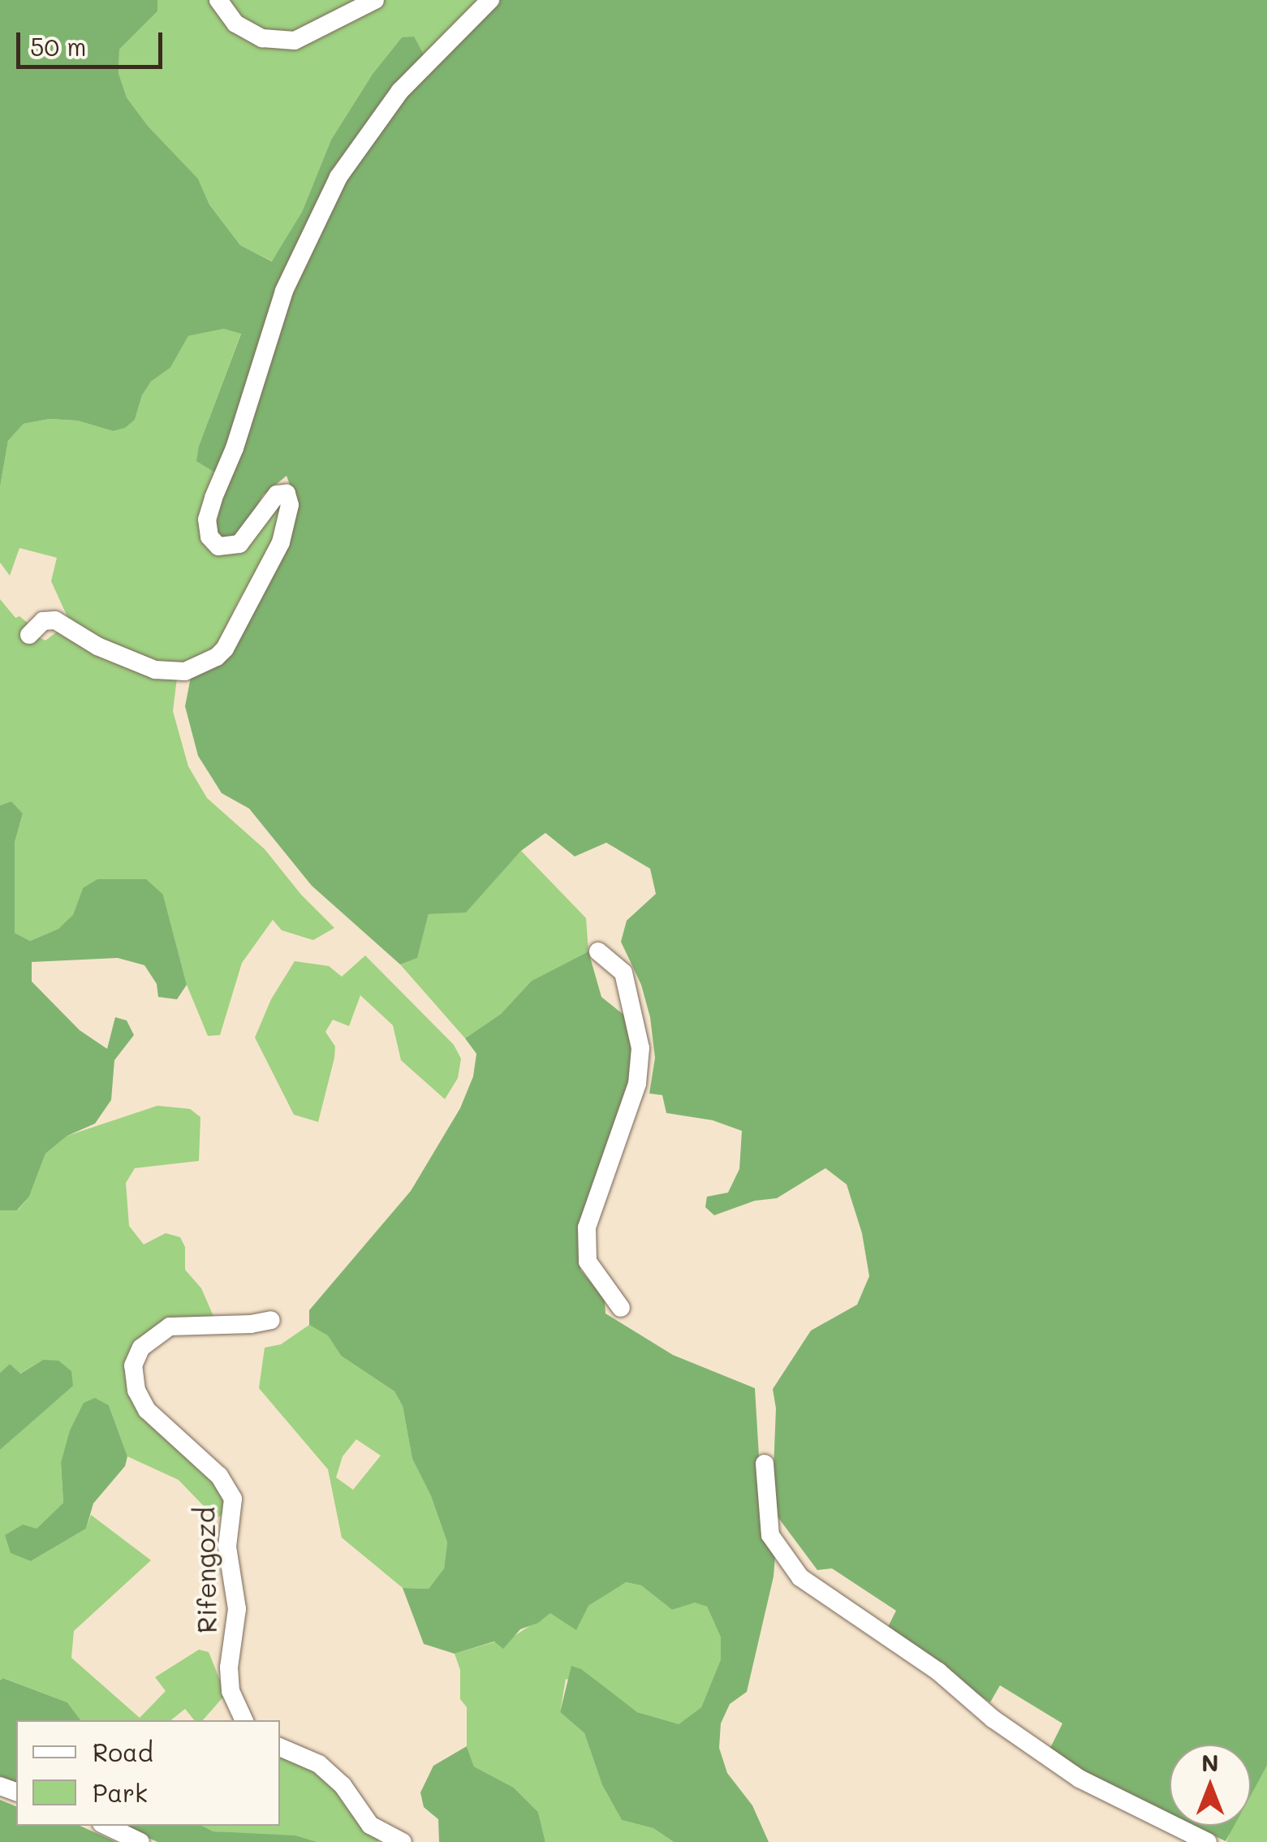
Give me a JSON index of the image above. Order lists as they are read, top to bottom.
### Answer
{
  "streets": {
    "street": ["Rifengozd"]
  },
  "legend": ["Road", "Park"],
  "scale_bar": "50 m",
  "north": "top"
}
